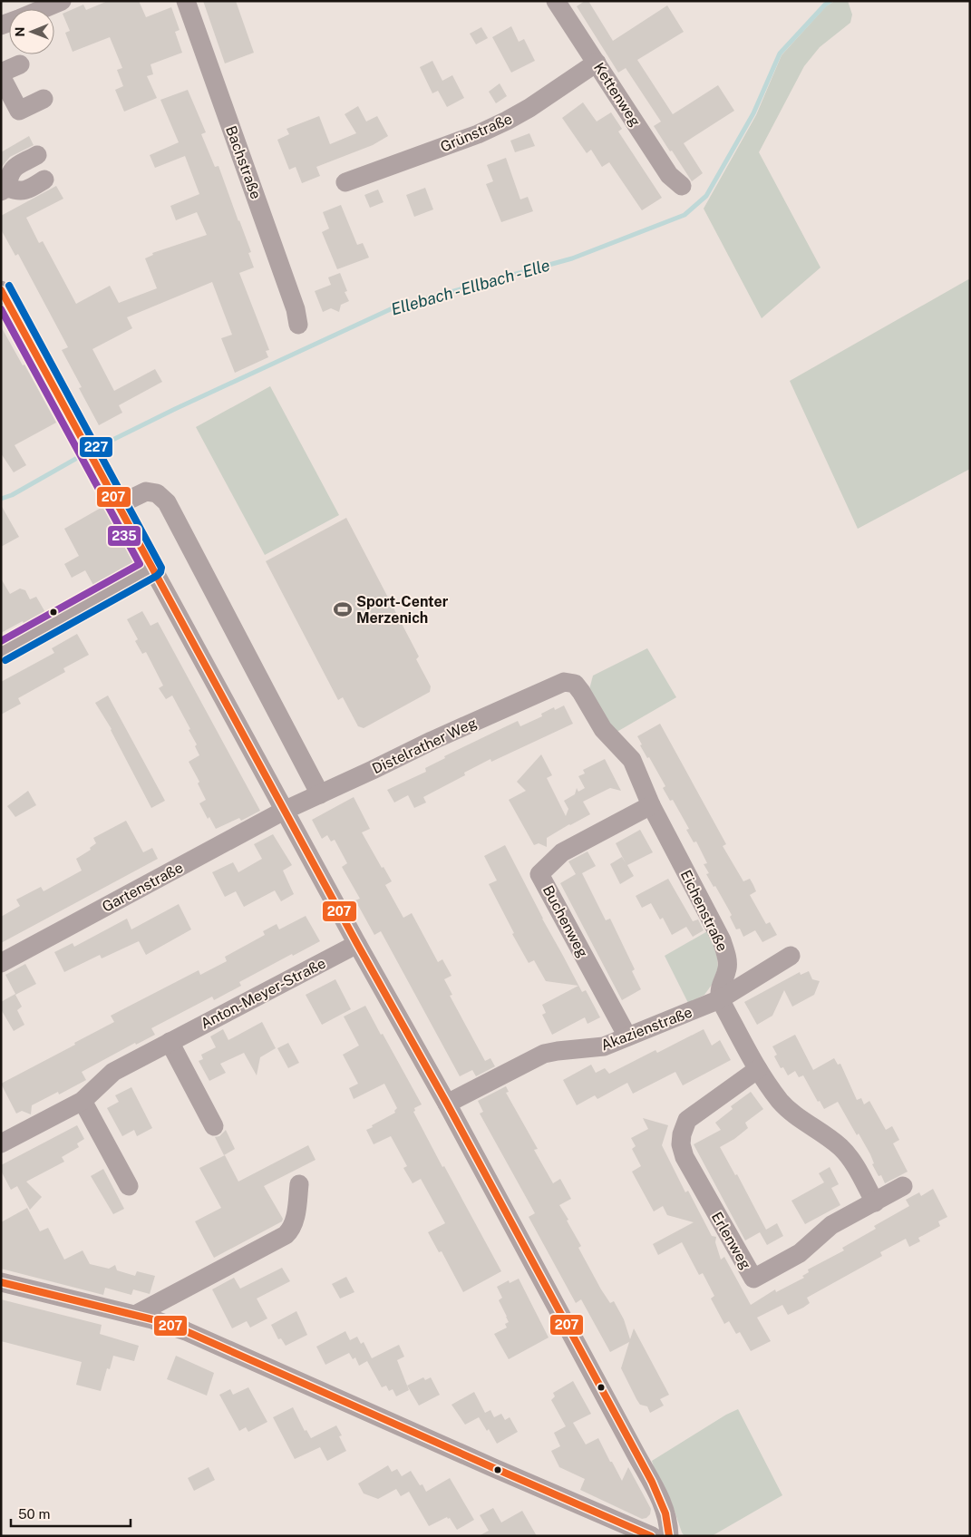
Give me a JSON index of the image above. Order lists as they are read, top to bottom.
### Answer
{
  "streets": {
    "street": [
      "Kettenweg",
      "Grünstraße",
      "Bachstraße",
      "Distelrather Weg",
      "Gartenstraße",
      "Eichenstraße",
      "Buchenweg",
      "Anton-Meyer-Straße",
      "Akazienstraße",
      "Erlenweg"
    ]
  },
  "crossings": [
    ["Kettenweg", "Grünstraße"],
    ["Distelrather Weg", "Gartenstraße"],
    ["Distelrather Weg", "Eichenstraße"],
    ["Eichenstraße", "Buchenweg"],
    ["Eichenstraße", "Akazienstraße"],
    ["Buchenweg", "Akazienstraße"]
  ],
  "water": ["Ellebach - Ellbach - Elle"],
  "places": {
    "sports": ["Sport-Center Merzenich"]
  },
  "lines": ["transit line 227", "transit line 207", "transit line 235"],
  "scale_bar": "50 m",
  "north": "left"
}
